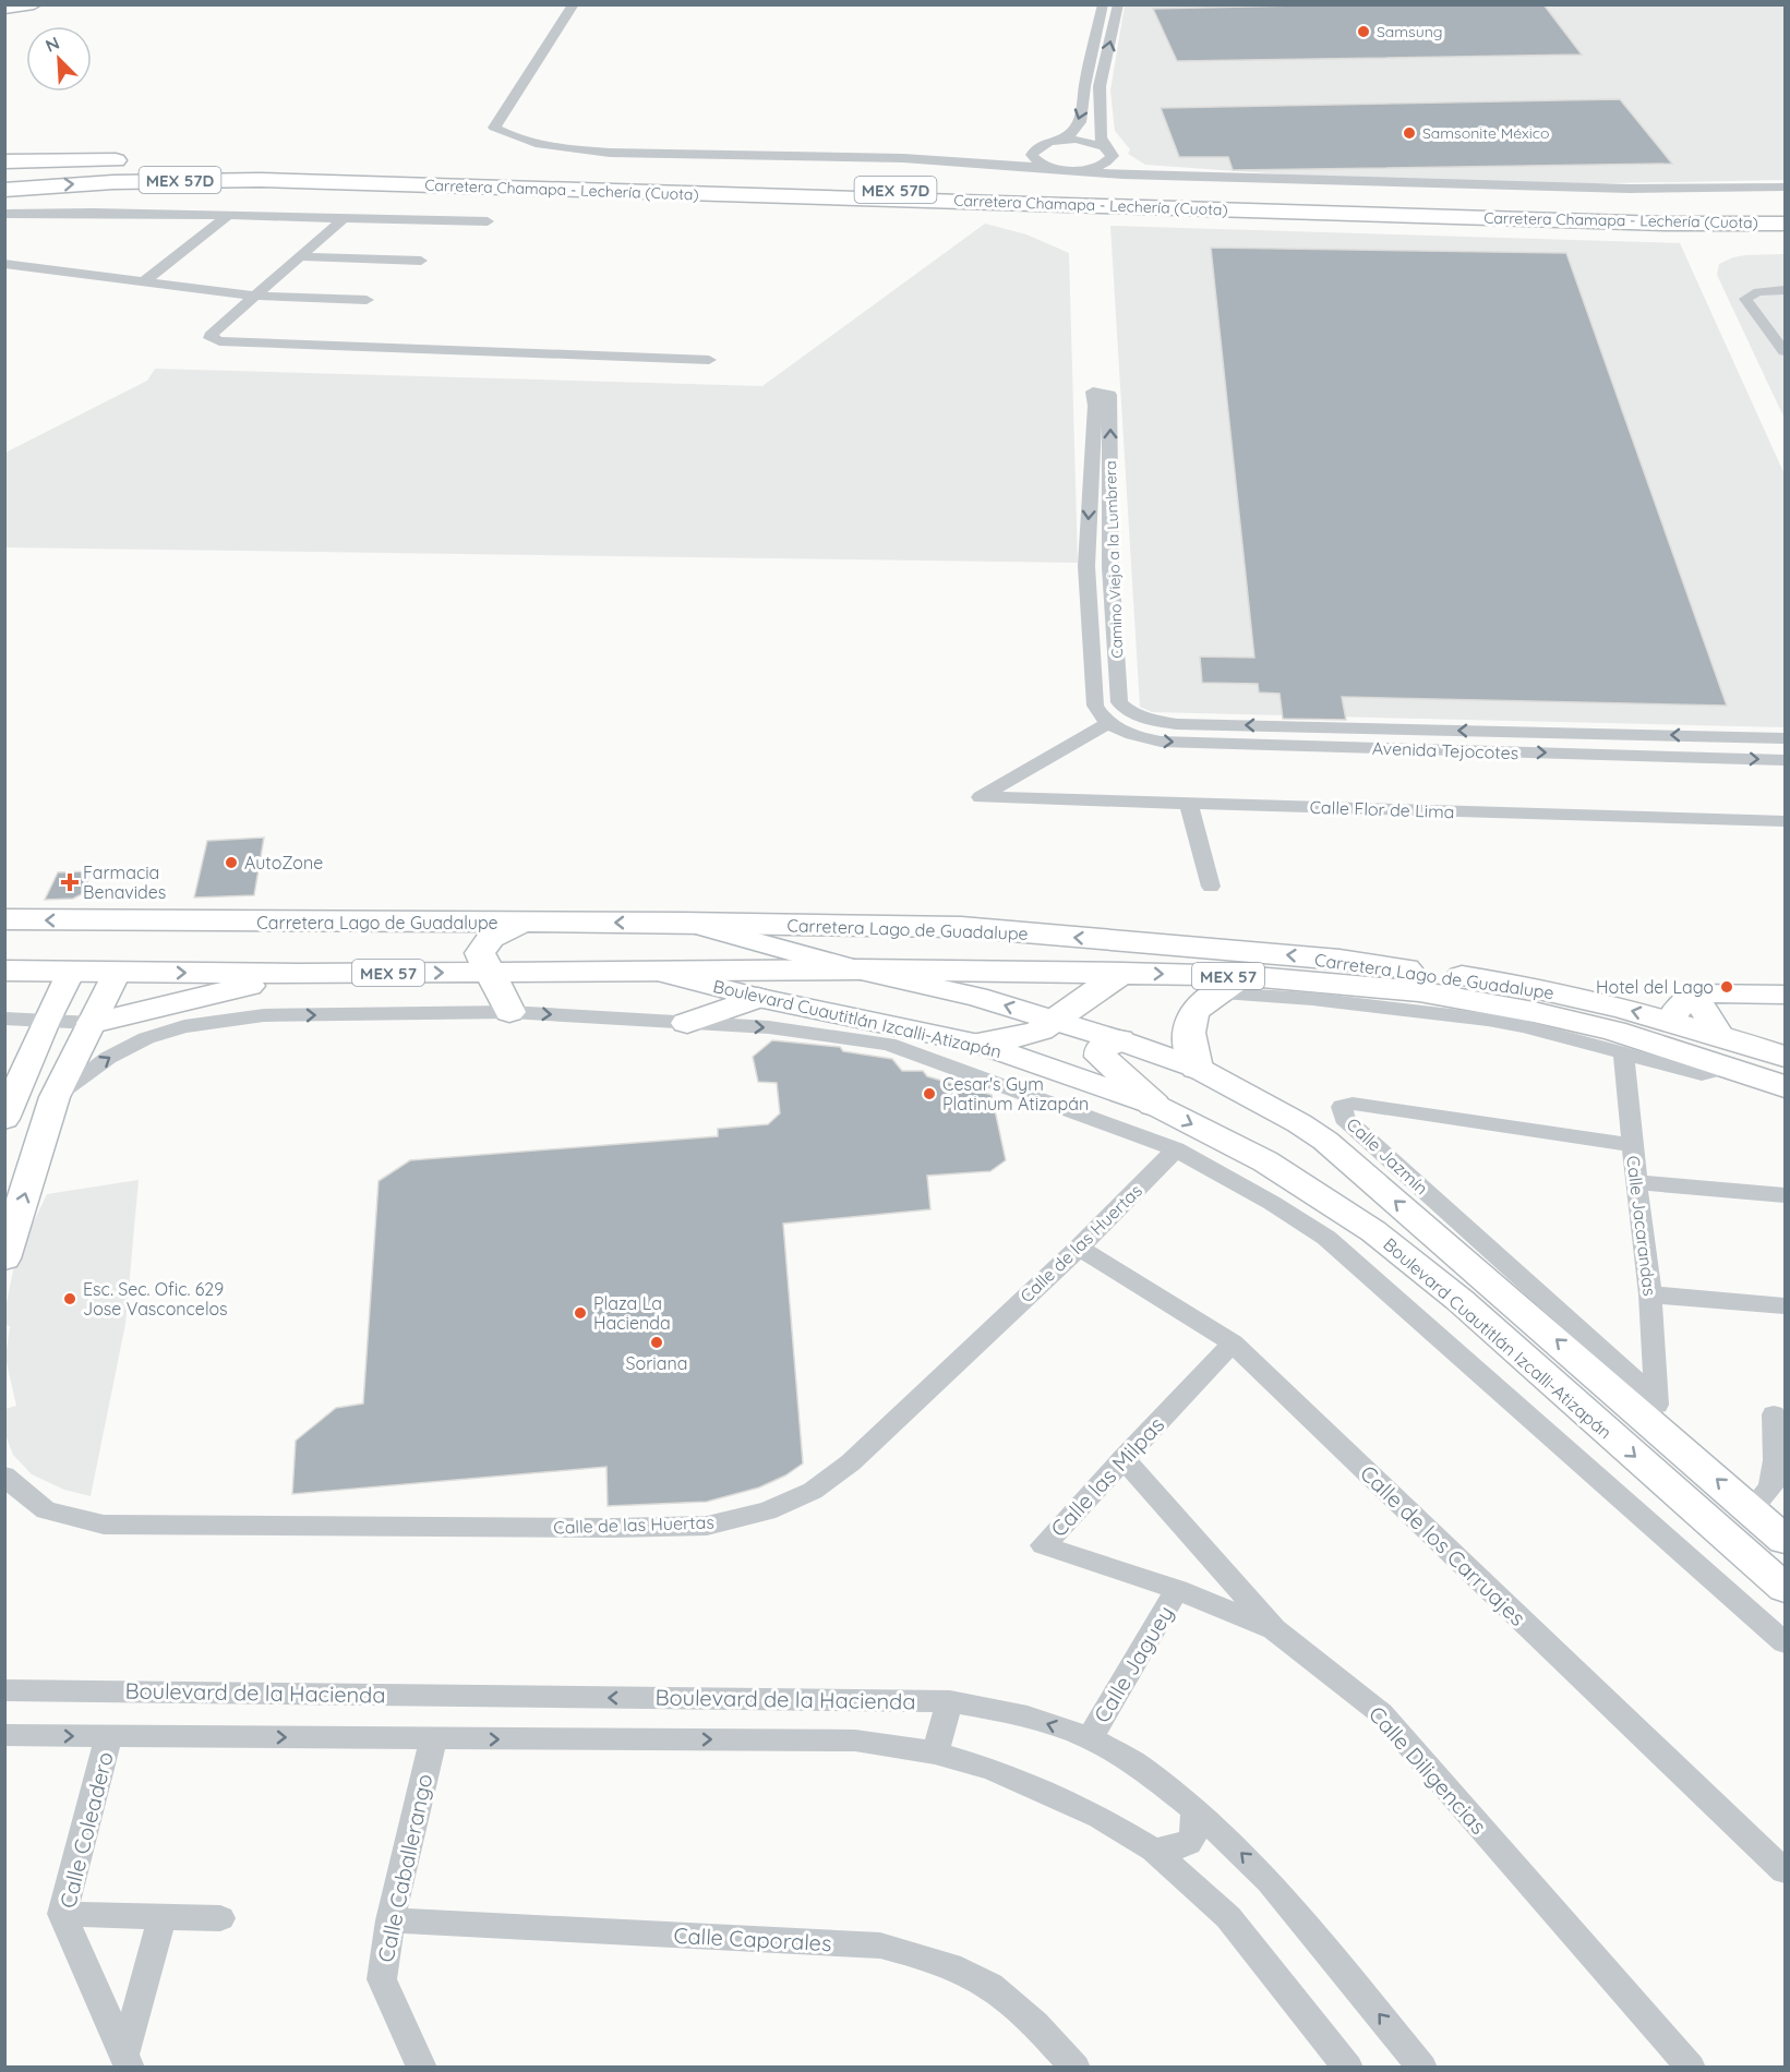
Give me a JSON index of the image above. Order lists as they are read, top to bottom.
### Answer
{
  "streets": {
    "highway": ["MEX 57D", "Carretera Chamapa - Lechería (Cuota)"],
    "main road": ["Carretera Lago de Guadalupe", "MEX 57", "Boulevard Cuautitlán Izcalli-Atizapán"],
    "street": [
      "Camino Viejo a la Lumbrera",
      "Avenida Tejocotes",
      "Calle Flor de Lima",
      "Calle Jazmín",
      "Calle Jacarandas",
      "Calle de las Huertas",
      "Calle las Milpas",
      "Calle de los Carruajes",
      "Calle Jaguey",
      "Boulevard de la Hacienda",
      "Calle Diligencias",
      "Calle Coleadero",
      "Calle Caballerango",
      "Calle Caporales"
    ]
  },
  "crossings": [
    ["Camino Viejo a la Lumbrera", "Avenida Tejocotes"],
    ["Camino Viejo a la Lumbrera", "Calle Flor de Lima"],
    ["Avenida Tejocotes", "Calle Flor de Lima"],
    ["Carretera Lago de Guadalupe", "MEX 57"],
    ["Carretera Lago de Guadalupe", "Boulevard Cuautitlán Izcalli-Atizapán"],
    ["Boulevard Cuautitlán Izcalli-Atizapán", "Calle Jazmín"],
    ["Boulevard Cuautitlán Izcalli-Atizapán", "Calle Jacarandas"],
    ["Boulevard Cuautitlán Izcalli-Atizapán", "Calle de las Huertas"],
    ["Calle Jazmín", "Calle Jacarandas"],
    ["Calle de las Huertas", "Calle de los Carruajes"],
    ["Calle las Milpas", "Calle de los Carruajes"],
    ["Calle las Milpas", "Calle Jaguey"],
    ["Calle las Milpas", "Calle Diligencias"],
    ["Calle Jaguey", "Boulevard de la Hacienda"],
    ["Calle Caballerango", "Calle Caporales"]
  ],
  "places": {
    "other": [
      "Samsung",
      "Samsonite México",
      "AutoZone",
      "Hotel del Lago",
      "Cesar's Gym Platinum Atizapán",
      "Esc. Sec. Ofic. 629 Jose Vasconcelos",
      "Plaza La Hacienda",
      "Soriana"
    ],
    "health": ["Farmacia Benavides"]
  },
  "north": "top left"
}
